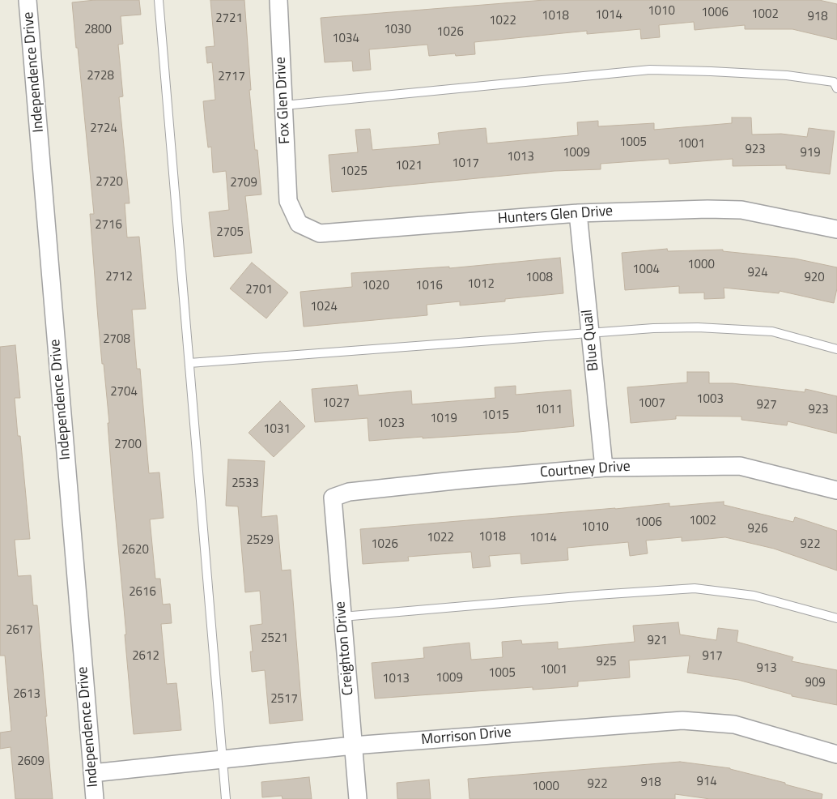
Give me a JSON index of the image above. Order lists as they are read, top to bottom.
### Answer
{
  "streets": {
    "street": [
      "Independence Drive",
      "Fox Glen Drive",
      "Hunters Glen Drive",
      "Blue Quail",
      "Courtney Drive",
      "Creighton Drive",
      "Morrison Drive"
    ]
  },
  "crossings": [
    ["Independence Drive", "Morrison Drive"],
    ["Fox Glen Drive", "Hunters Glen Drive"],
    ["Hunters Glen Drive", "Blue Quail"],
    ["Blue Quail", "Courtney Drive"],
    ["Courtney Drive", "Creighton Drive"],
    ["Creighton Drive", "Morrison Drive"]
  ],
  "house_numbers": [
    "1010",
    "1006",
    "1002",
    "1014",
    "1018",
    "918",
    "2721",
    "1022",
    "2800",
    "1030",
    "1026",
    "1034",
    "2728",
    "2717",
    "2724",
    "1005",
    "1001",
    "923",
    "1009",
    "919",
    "1013",
    "1017",
    "1021",
    "1025",
    "2720",
    "2709",
    "2716",
    "2705",
    "1000",
    "1004",
    "924",
    "2712",
    "1008",
    "920",
    "1012",
    "1020",
    "1016",
    "2701",
    "1024",
    "2708",
    "2704",
    "1003",
    "1027",
    "1007",
    "927",
    "1011",
    "923",
    "1015",
    "1019",
    "1023",
    "1031",
    "2700",
    "2533",
    "1002",
    "1006",
    "1010",
    "926",
    "1018",
    "1022",
    "1014",
    "2529",
    "1026",
    "922",
    "2620",
    "2616",
    "2617",
    "2521",
    "921",
    "2612",
    "917",
    "925",
    "913",
    "1001",
    "1005",
    "1009",
    "1013",
    "909",
    "2613",
    "2517",
    "2609",
    "914",
    "918",
    "922",
    "1000"
  ]
}
